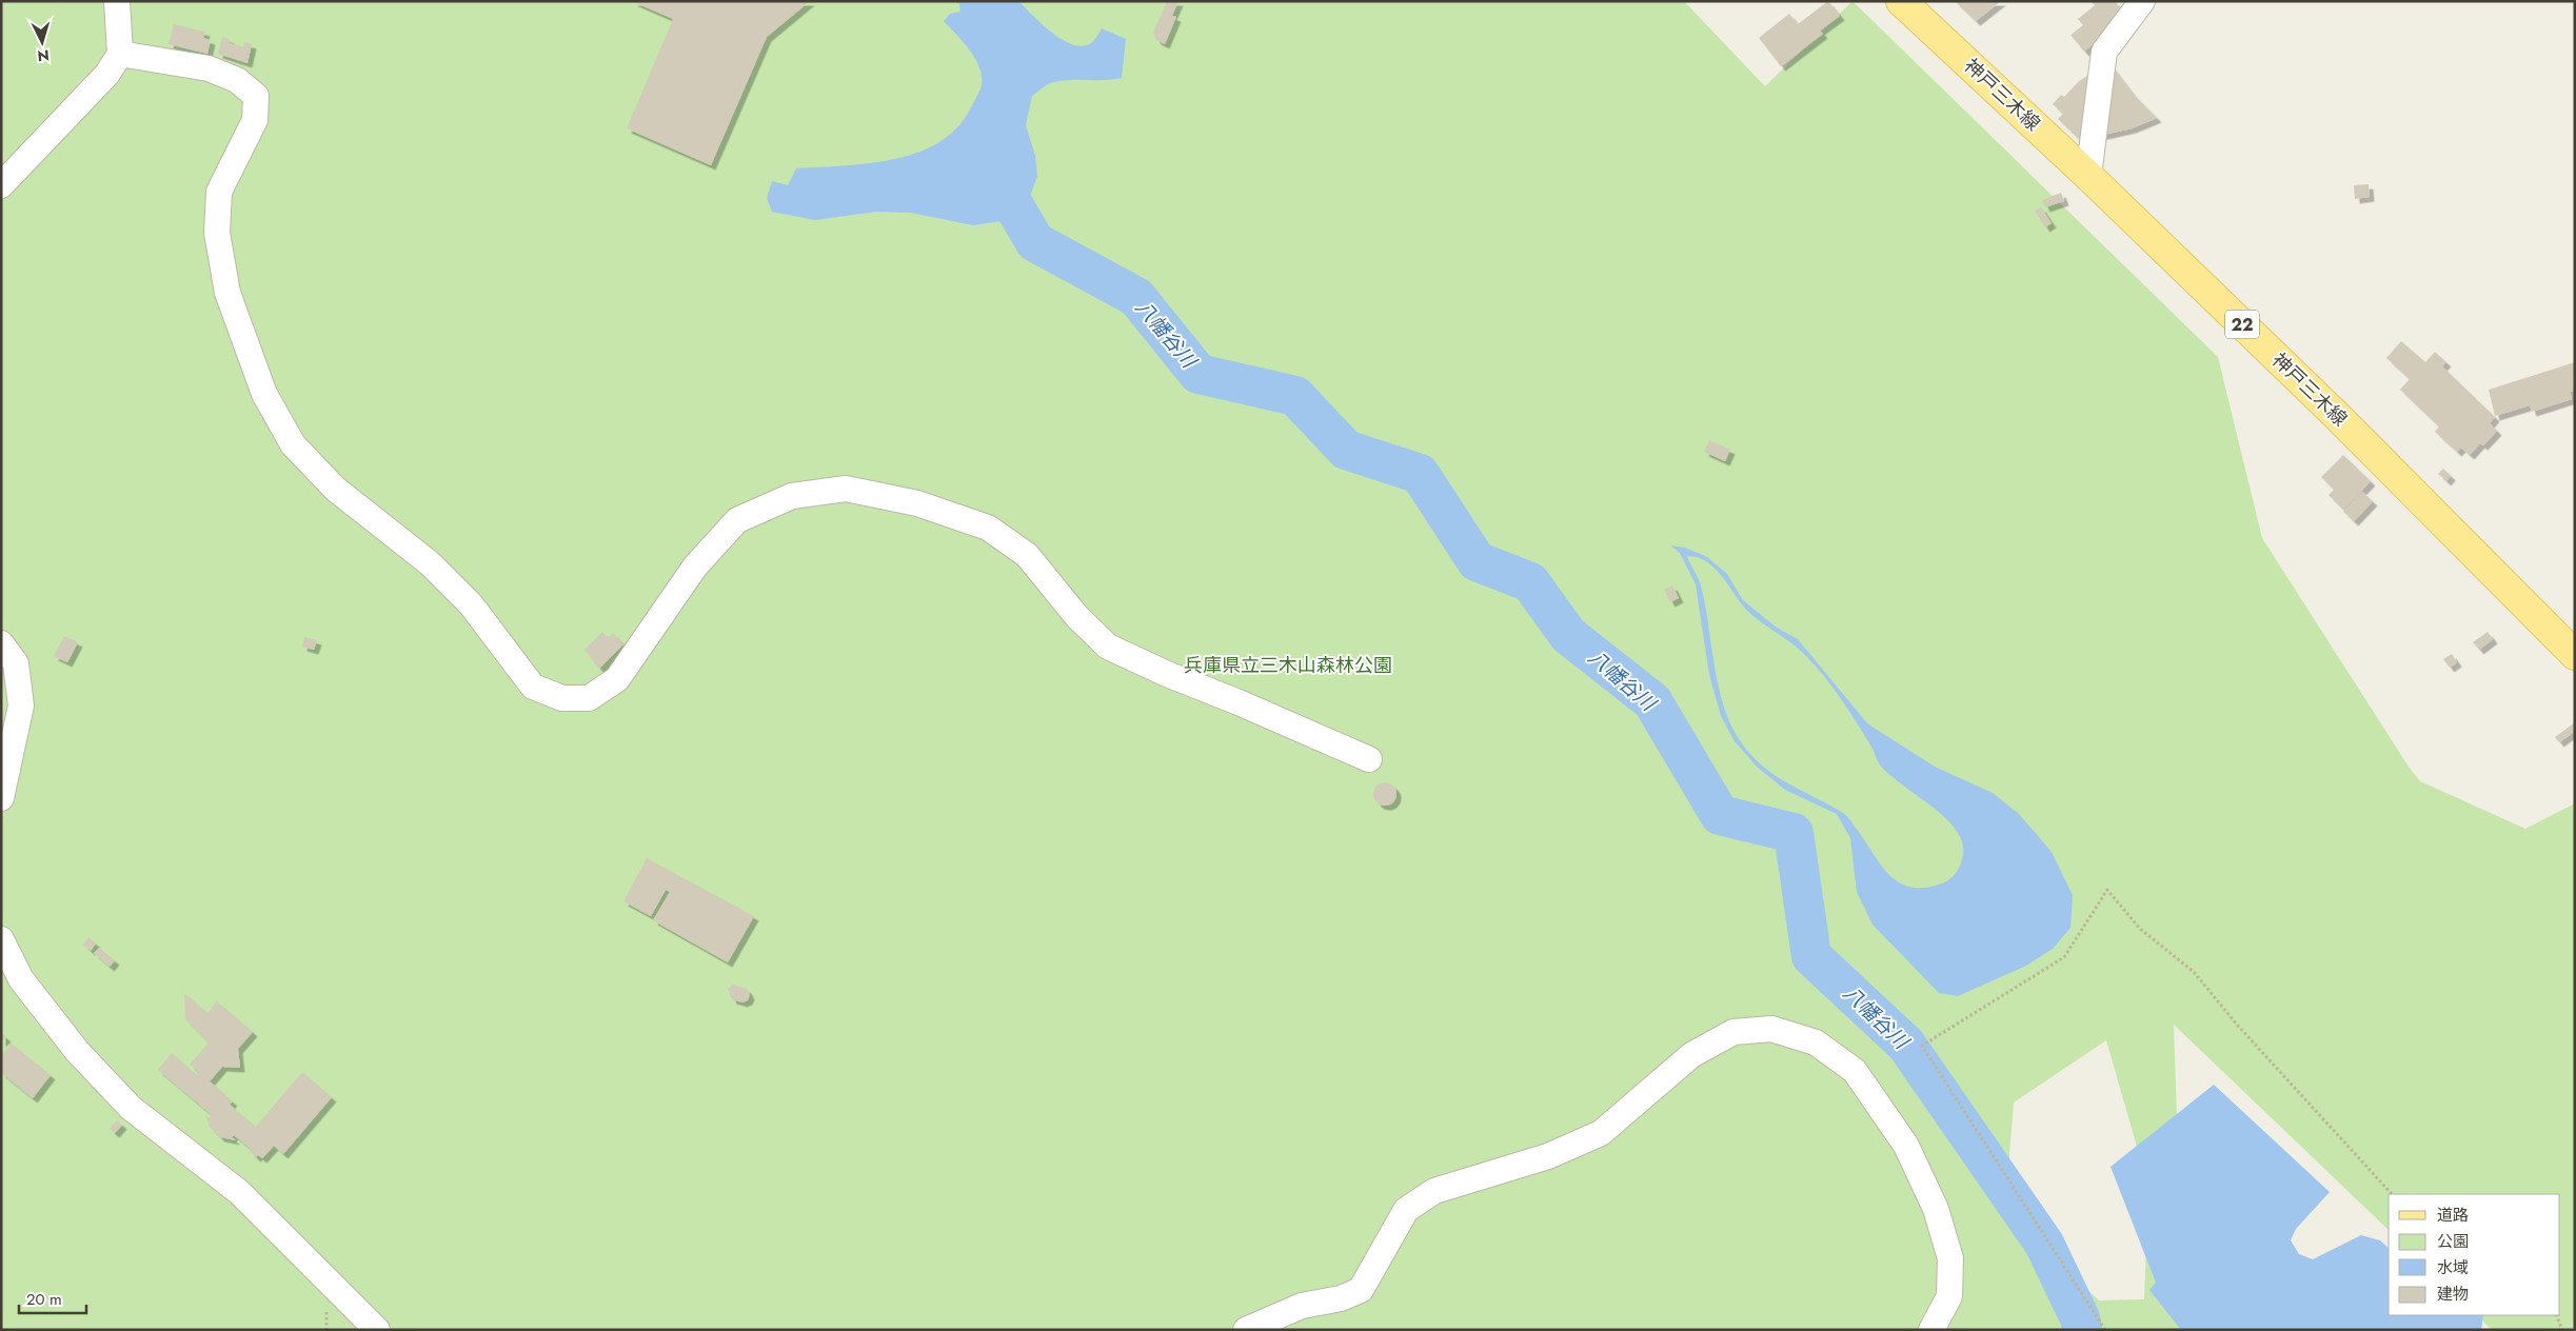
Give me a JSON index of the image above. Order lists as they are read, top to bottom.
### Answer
{
  "streets": {
    "main road": ["神戸三木線", "22"]
  },
  "water": ["八幡谷川"],
  "parks": ["兵庫県立三木山森林公園"],
  "legend": [
    "道路",
    "公園",
    "水域",
    "建物"
  ],
  "scale_bar": "20 m",
  "north": "bottom"
}
